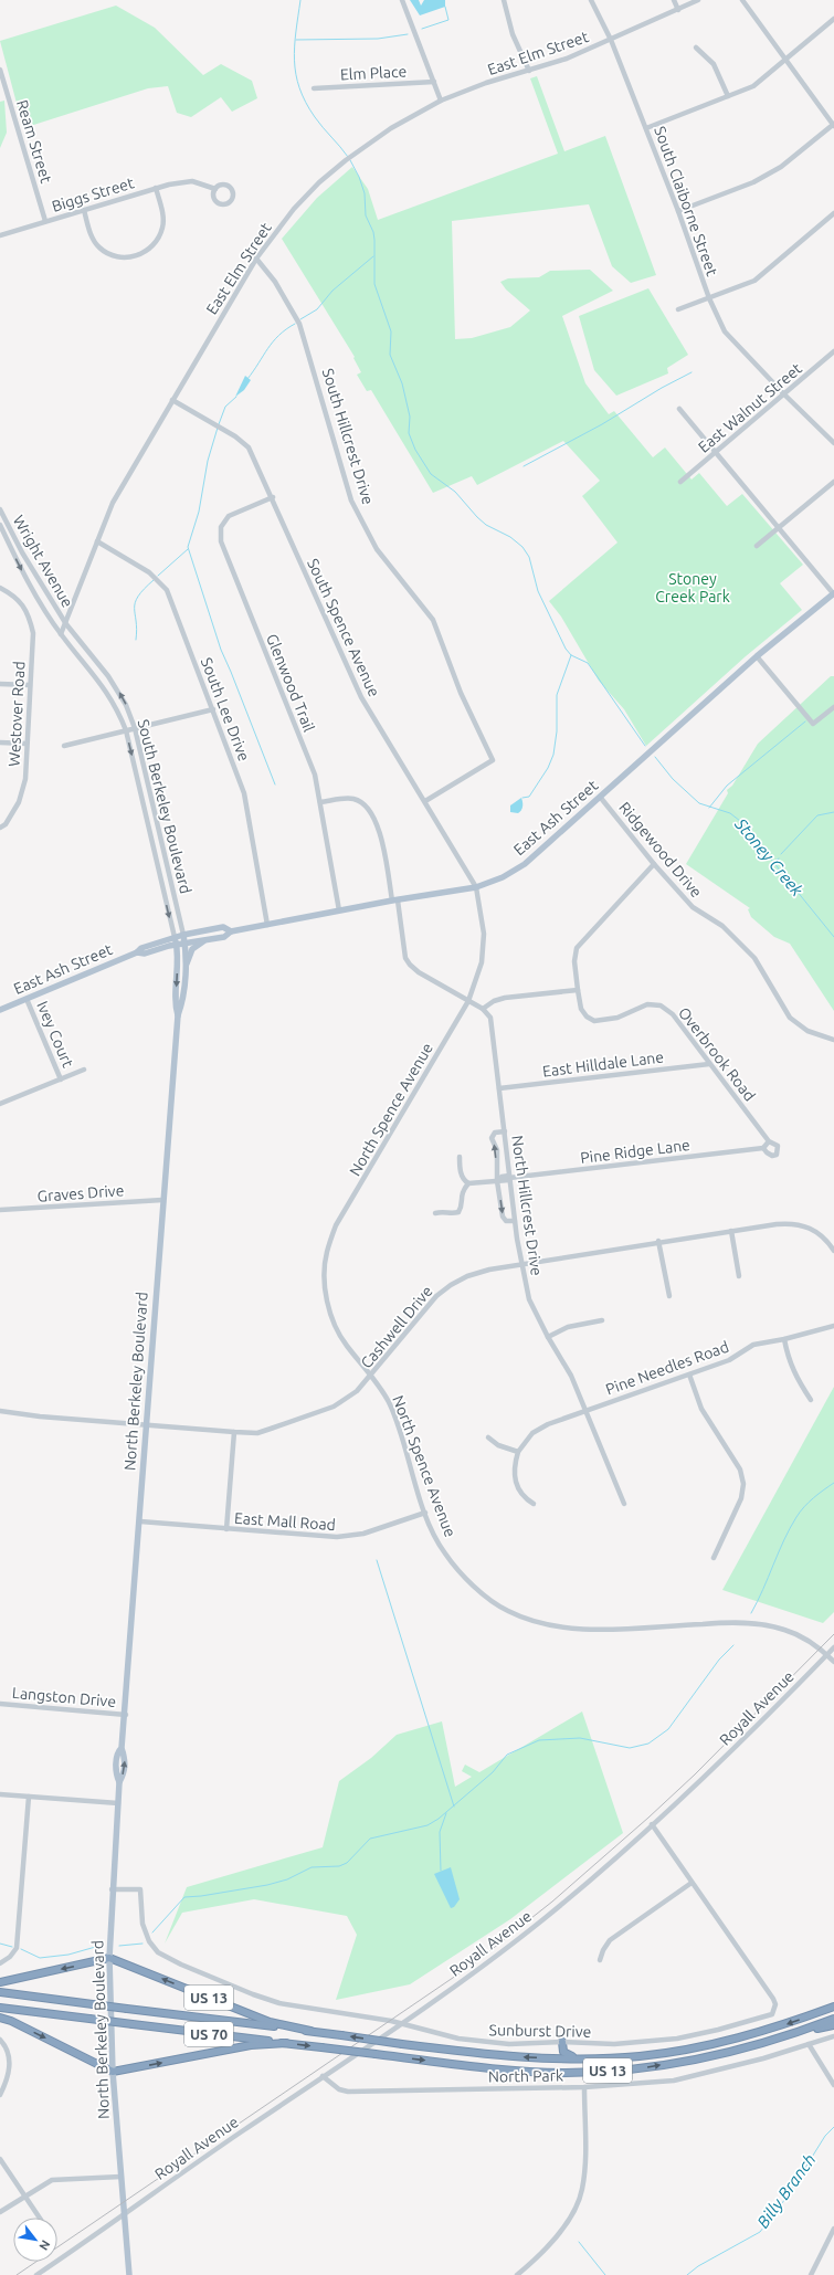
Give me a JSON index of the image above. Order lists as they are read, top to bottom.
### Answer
{
  "streets": {
    "highway": ["US 13", "US 70"],
    "main road": ["East Ash Street", "North Berkeley Boulevard"],
    "street": [
      "East Elm Street",
      "Elm Place",
      "Ream Street",
      "Biggs Street",
      "South Claiborne Street",
      "East Walnut Street",
      "South Hillcrest Drive",
      "Wright Avenue",
      "South Spence Avenue",
      "Glenwood Trail",
      "South Lee Drive",
      "Westover Road",
      "South Berkeley Boulevard",
      "Ridgewood Drive",
      "Ivey Court",
      "Overbrook Road",
      "East Hilldale Lane",
      "North Spence Avenue",
      "Pine Ridge Lane",
      "Graves Drive",
      "North Hillcrest Drive",
      "Cashwell Drive",
      "Pine Needles Road",
      "East Mall Road",
      "Langston Drive",
      "Royall Avenue",
      "Sunburst Drive",
      "North Park"
    ]
  },
  "crossings": [
    ["East Elm Street", "South Claiborne Street"],
    ["East Elm Street", "South Hillcrest Drive"],
    ["East Elm Street", "Wright Avenue"],
    ["East Elm Street", "South Spence Avenue"],
    ["East Elm Street", "South Lee Drive"],
    ["East Elm Street", "South Berkeley Boulevard"],
    ["Ream Street", "Biggs Street"],
    ["South Claiborne Street", "East Walnut Street"],
    ["South Hillcrest Drive", "South Spence Avenue"],
    ["Wright Avenue", "South Berkeley Boulevard"],
    ["South Spence Avenue", "Glenwood Trail"],
    ["South Spence Avenue", "East Ash Street"],
    ["South Spence Avenue", "North Spence Avenue"],
    ["Glenwood Trail", "East Ash Street"],
    ["South Lee Drive", "East Ash Street"],
    ["South Berkeley Boulevard", "East Ash Street"],
    ["South Berkeley Boulevard", "North Berkeley Boulevard"],
    ["East Ash Street", "Ridgewood Drive"],
    ["East Ash Street", "Ivey Court"],
    ["East Ash Street", "North Spence Avenue"],
    ["East Ash Street", "North Berkeley Boulevard"],
    ["Ridgewood Drive", "Overbrook Road"],
    ["Overbrook Road", "East Hilldale Lane"],
    ["Overbrook Road", "Pine Ridge Lane"],
    ["East Hilldale Lane", "North Hillcrest Drive"],
    ["North Spence Avenue", "Cashwell Drive"],
    ["North Spence Avenue", "East Mall Road"],
    ["North Spence Avenue", "Royall Avenue"],
    ["Pine Ridge Lane", "North Hillcrest Drive"],
    ["Graves Drive", "North Berkeley Boulevard"],
    ["North Hillcrest Drive", "Cashwell Drive"],
    ["North Hillcrest Drive", "Pine Needles Road"],
    ["Cashwell Drive", "North Berkeley Boulevard"],
    ["North Berkeley Boulevard", "East Mall Road"],
    ["North Berkeley Boulevard", "Langston Drive"],
    ["North Berkeley Boulevard", "Royall Avenue"],
    ["North Berkeley Boulevard", "US 13"],
    ["North Berkeley Boulevard", "Sunburst Drive"],
    ["Royall Avenue", "Sunburst Drive"],
    ["Royall Avenue", "North Park"],
    ["US 13", "US 70"]
  ],
  "water": ["Stoney Creek", "Billy Branch"],
  "parks": ["Stoney Creek Park"],
  "north": "bottom right"
}
